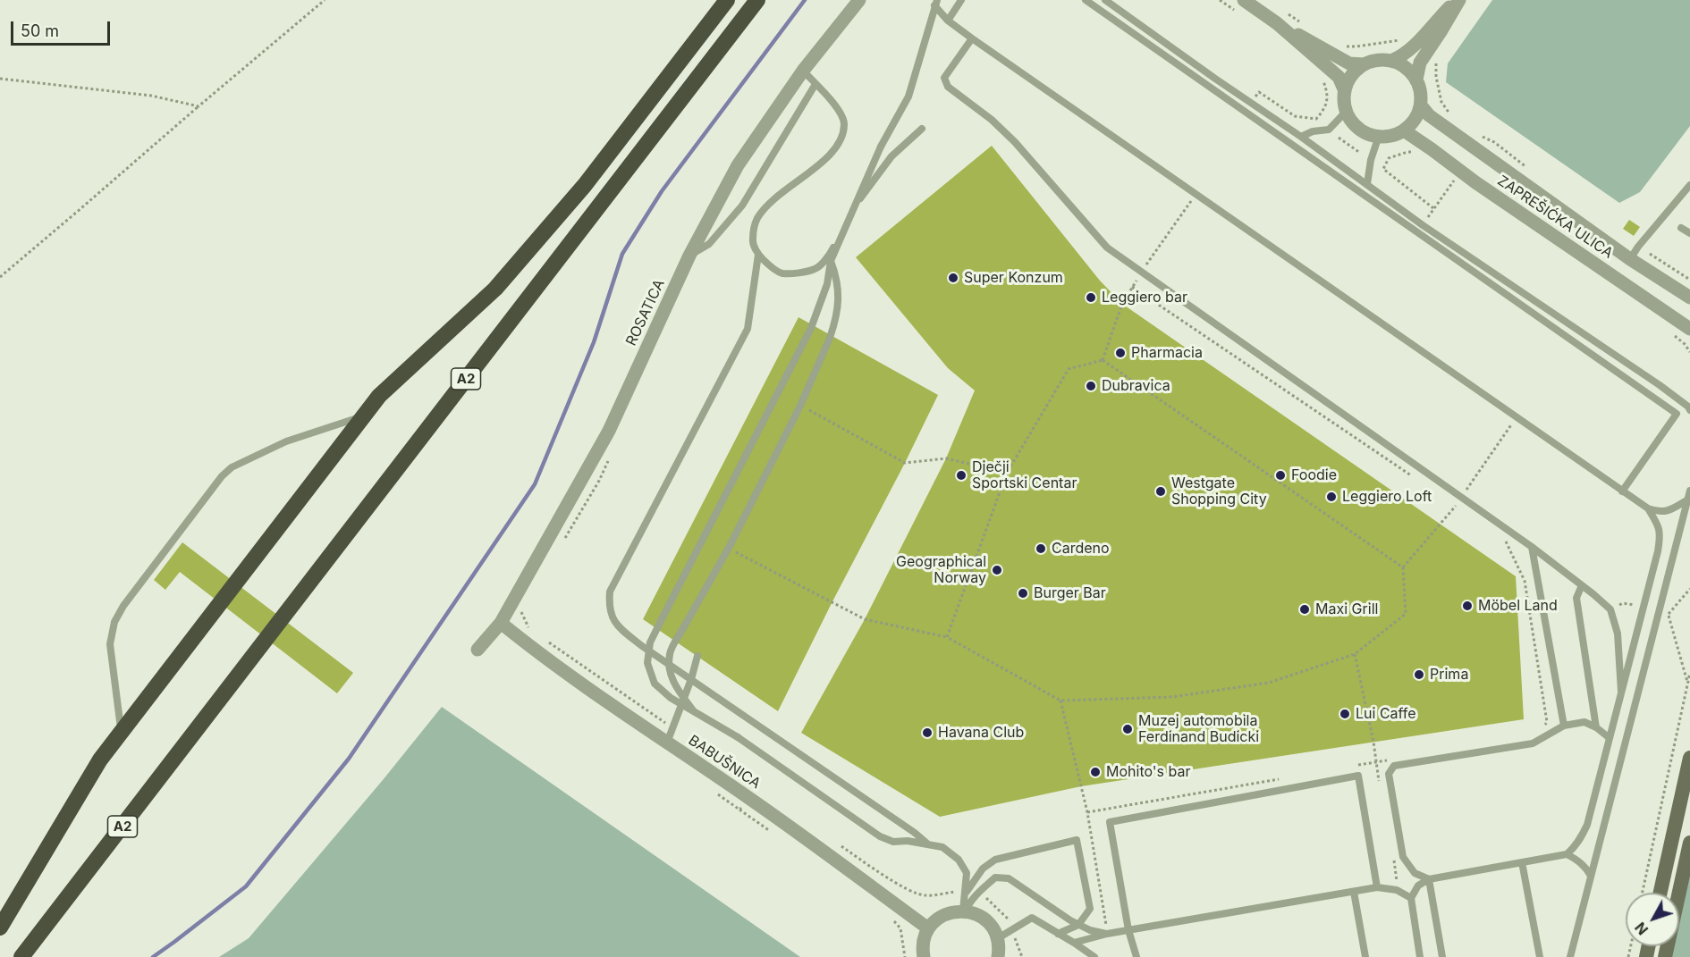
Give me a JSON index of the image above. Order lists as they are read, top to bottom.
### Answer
{
  "streets": {
    "highway": ["A2"],
    "street": ["ZAPREŠIĆKA ULICA", "ROSATICA", "BABUŠNICA"]
  },
  "crossings": [
    ["ROSATICA", "BABUŠNICA"]
  ],
  "places": [
    "Super Konzum",
    "Leggiero bar",
    "Pharmacia",
    "Dubravica",
    "Dječji Sportski Centar",
    "Foodie",
    "Westgate Shopping City",
    "Leggiero Loft",
    "Cardeno",
    "Geographical Norway",
    "Burger Bar",
    "Möbel Land",
    "Maxi Grill",
    "Prima",
    "Lui Caffe",
    "Muzej automobila Ferdinand Budicki",
    "Havana Club",
    "Mohito's bar"
  ],
  "scale_bar": "50 m",
  "north": "bottom left"
}
